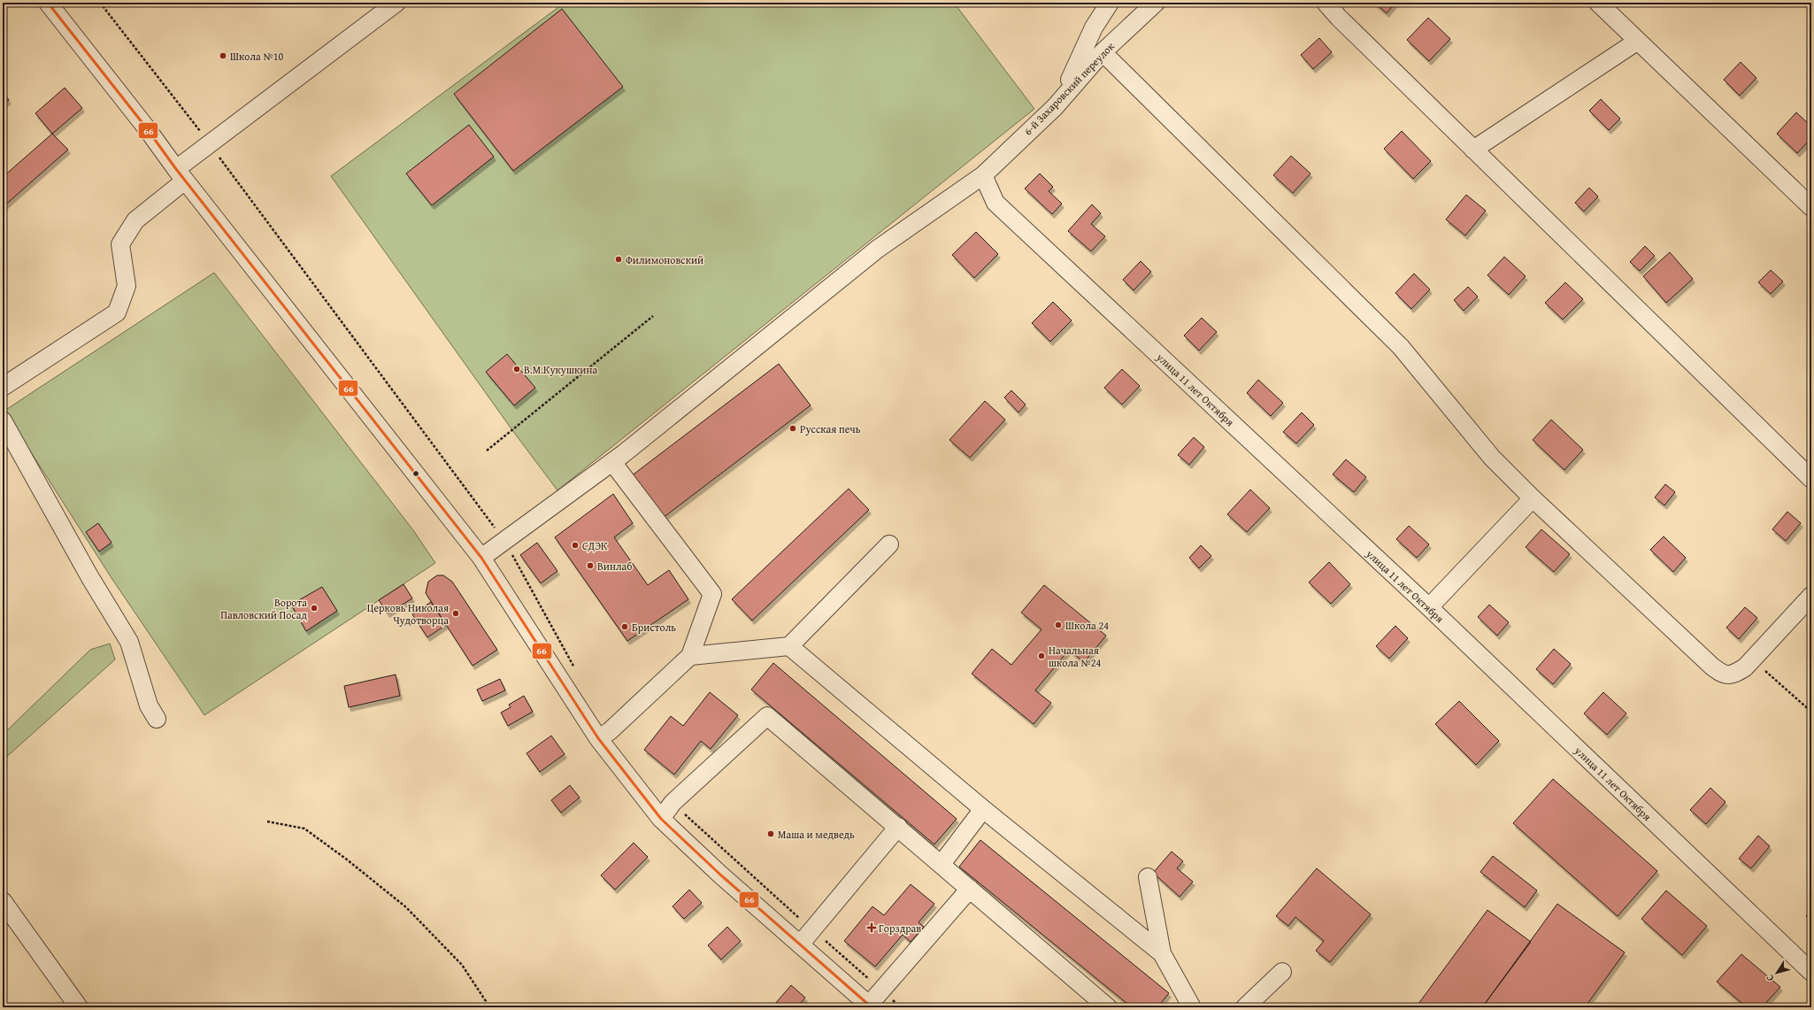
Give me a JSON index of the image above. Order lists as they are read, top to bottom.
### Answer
{
  "streets": {
    "street": ["6-й Захаровский переулок", "улица 11 лет Октября"]
  },
  "crossings": [
    ["6-й Захаровский переулок", "улица 11 лет Октября"]
  ],
  "places": {
    "other": [
      "Школа №10",
      "Филимоновский",
      "В.М.Кукушкина",
      "Русская печь",
      "СДЭК",
      "Винлаб",
      "Ворота Павловский Посад",
      "Церковь Николая Чудотворца",
      "Школа 24",
      "Бристоль",
      "Начальная школа №24",
      "Маша и медведь"
    ],
    "health": ["Горздрав"]
  },
  "lines": ["transit line 66"],
  "north": "bottom left"
}
